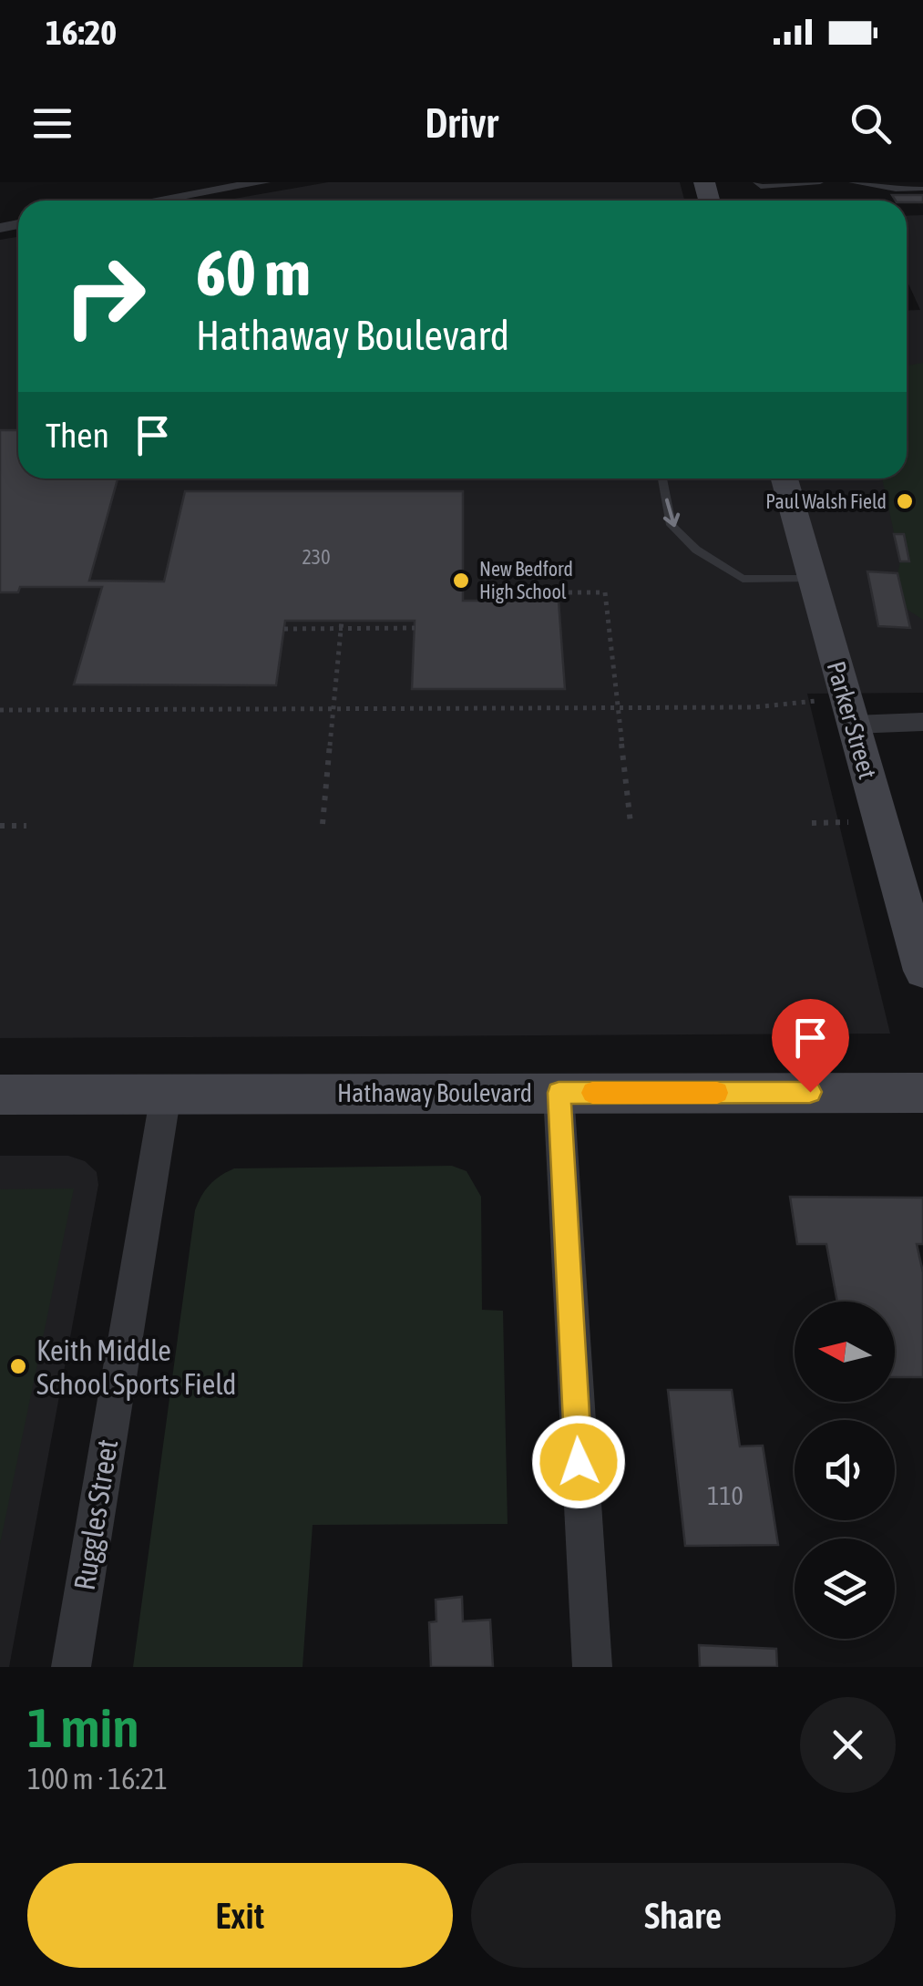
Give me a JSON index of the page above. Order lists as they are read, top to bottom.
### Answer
{
  "streets": {
    "main road": ["Parker Street", "Hathaway Boulevard"],
    "street": ["Ruggles Street"]
  },
  "crossings": [
    ["Hathaway Boulevard", "Ruggles Street"]
  ],
  "places": ["Paul Walsh Field", "New Bedford High School", "Keith Middle School Sports Field"],
  "house_numbers": ["230", "110"],
  "north": "left",
  "page": {
    "status": "16:20",
    "header": "Drivr",
    "turn": ["60 m", "Hathaway Boulevard"],
    "then": "Then",
    "heading": ["1 min", "100 m · 16:21"],
    "buttons": ["Exit", "Share"]
  }
}
